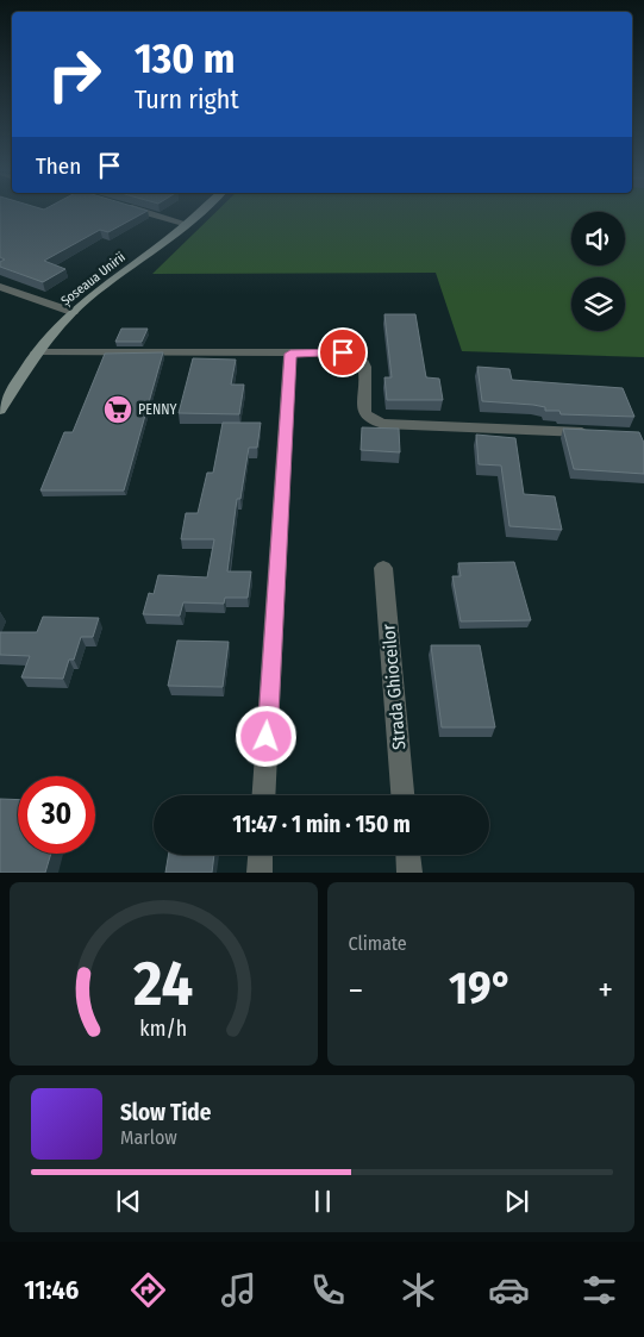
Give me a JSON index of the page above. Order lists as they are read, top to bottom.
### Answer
{
  "streets": {
    "main road": ["Șoseaua Unirii"],
    "street": ["Strada Ghioceilor"]
  },
  "places": {
    "supermarket": ["PENNY"]
  },
  "page": {
    "turn": ["130 m", "Turn right"],
    "then": "Then",
    "limit": "30",
    "trip": "11:47 · 1 min · 150 m",
    "tile": "Climate",
    "heat": ["−", "19°", "+"],
    "song": ["Slow Tide", "Marlow"],
    "tabs": "11:46",
    "gauge": ["24", "km/h"]
  }
}
